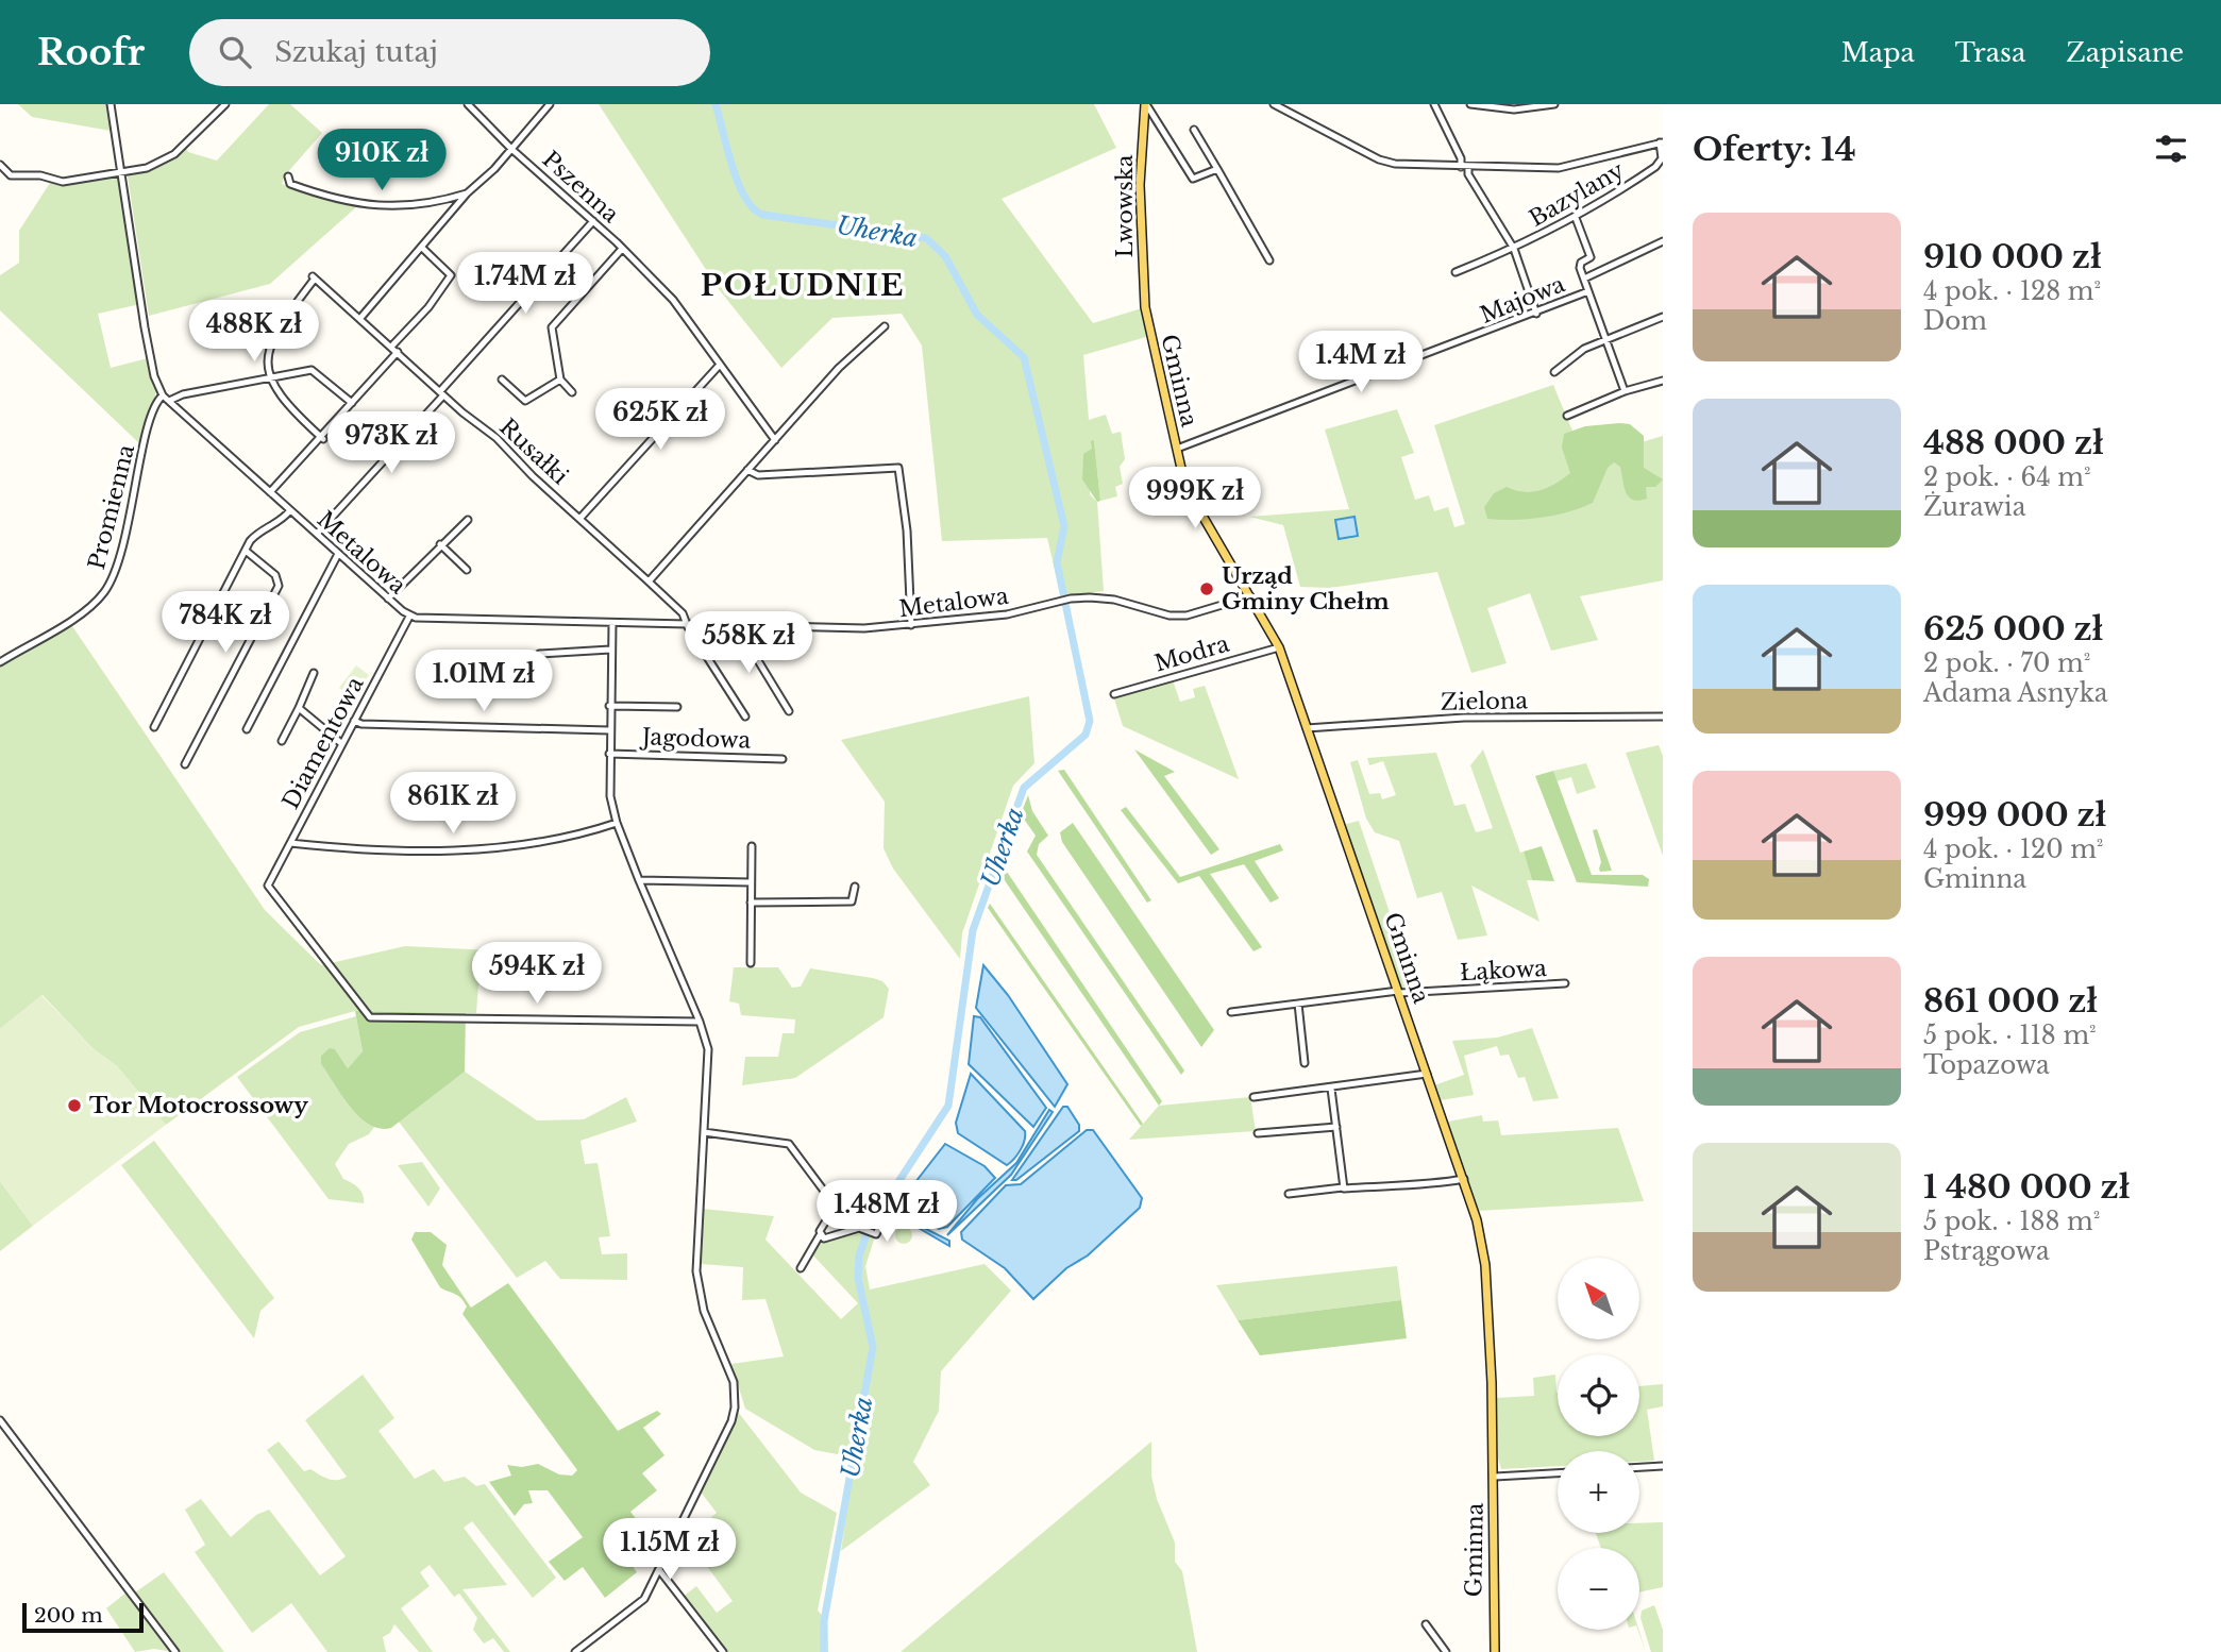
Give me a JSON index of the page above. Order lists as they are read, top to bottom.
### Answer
{
  "streets": {
    "main road": ["Lwowska", "Gminna"],
    "street": [
      "Pszenna",
      "Bazylany",
      "Majowa",
      "Rusałki",
      "Promienna",
      "Metalowa",
      "Modra",
      "Zielona",
      "Jagodowa",
      "Diamentowa",
      "Łąkowa"
    ]
  },
  "crossings": [
    ["Bazylany", "Majowa"],
    ["Lwowska", "Gminna"],
    ["Majowa", "Gminna"],
    ["Gminna", "Metalowa"],
    ["Gminna", "Modra"],
    ["Gminna", "Zielona"],
    ["Gminna", "Łąkowa"],
    ["Promienna", "Metalowa"],
    ["Metalowa", "Diamentowa"]
  ],
  "districts": ["POŁUDNIE"],
  "water": ["Uherka"],
  "places": ["Urząd Gminy Chełm", "Tor Motocrossowy"],
  "scale_bar": "200 m",
  "north": "top left",
  "page": {
    "header": "Roofr",
    "search": "Szukaj tutaj",
    "nav": ["Mapa", "Trasa", "Zapisane"],
    "heading": "Oferty: 14",
    "price": [
      "910K zł",
      "1.74M zł",
      "488K zł",
      "1.4M zł",
      "625K zł",
      "973K zł",
      "999K zł",
      "784K zł",
      "558K zł",
      "1.01M zł",
      "861K zł",
      "594K zł",
      "1.48M zł",
      "1.15M zł"
    ],
    "list": [
      {
        "name": "910 000 zł",
        "note": "4 pok. · 128 m² · Dom"
      },
      {
        "name": "488 000 zł",
        "note": "2 pok. · 64 m² · Żurawia"
      },
      {
        "name": "625 000 zł",
        "note": "2 pok. · 70 m² · Adama Asnyka"
      },
      {
        "name": "999 000 zł",
        "note": "4 pok. · 120 m² · Gminna"
      },
      {
        "name": "861 000 zł",
        "note": "5 pok. · 118 m² · Topazowa"
      },
      {
        "name": "1 480 000 zł",
        "note": "5 pok. · 188 m² · Pstrągowa"
      }
    ],
    "map_buttons": ["+", "−"],
    "scale": "200 m"
  }
}
